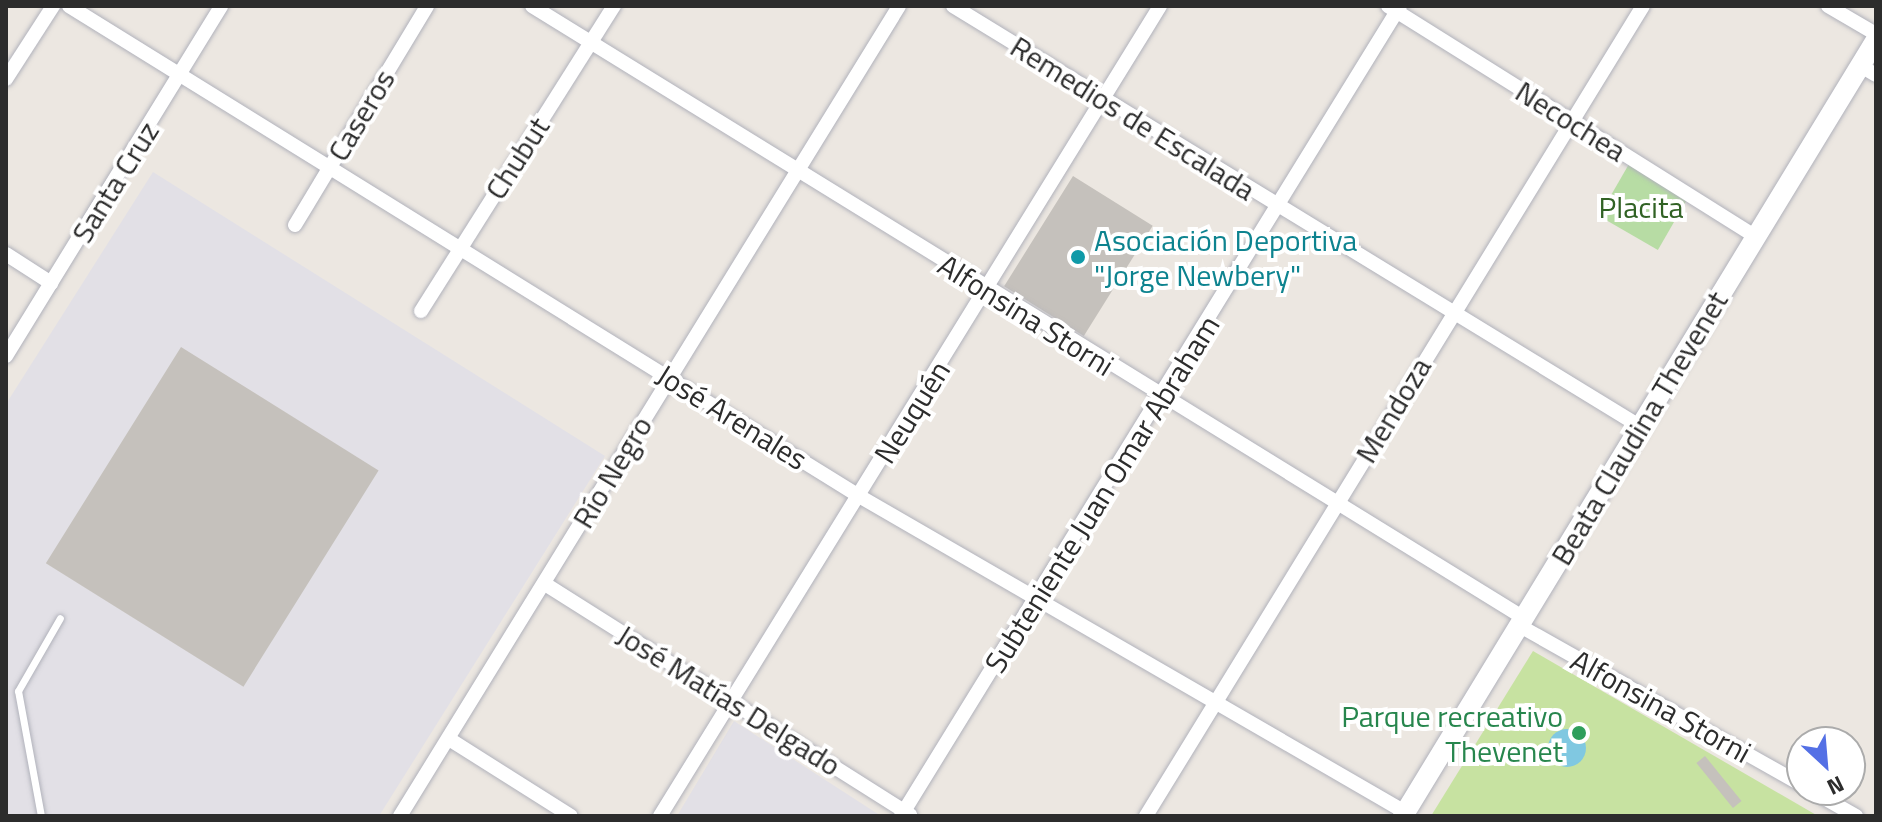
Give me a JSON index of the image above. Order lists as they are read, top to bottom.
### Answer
{
  "streets": {
    "main road": ["Beata Claudina Thevenet"],
    "street": [
      "Caseros",
      "Remedios de Escalada",
      "Necochea",
      "Chubut",
      "Santa Cruz",
      "Alfonsina Storni",
      "Mendoza",
      "Neuquén",
      "José Arenales",
      "Río Negro",
      "Subteniente Juan Omar Abraham",
      "José Matías Delgado"
    ]
  },
  "crossings": [
    ["Caseros", "José Arenales"],
    ["Remedios de Escalada", "Mendoza"],
    ["Remedios de Escalada", "Neuquén"],
    ["Remedios de Escalada", "Beata Claudina Thevenet"],
    ["Remedios de Escalada", "Subteniente Juan Omar Abraham"],
    ["Necochea", "Mendoza"],
    ["Necochea", "Beata Claudina Thevenet"],
    ["Necochea", "Subteniente Juan Omar Abraham"],
    ["Chubut", "Alfonsina Storni"],
    ["Chubut", "José Arenales"],
    ["Santa Cruz", "José Arenales"],
    ["Alfonsina Storni", "Mendoza"],
    ["Alfonsina Storni", "Neuquén"],
    ["Alfonsina Storni", "Beata Claudina Thevenet"],
    ["Alfonsina Storni", "Río Negro"],
    ["Alfonsina Storni", "Subteniente Juan Omar Abraham"],
    ["Mendoza", "José Arenales"],
    ["Neuquén", "José Arenales"],
    ["Neuquén", "José Matías Delgado"],
    ["José Arenales", "Beata Claudina Thevenet"],
    ["José Arenales", "Río Negro"],
    ["José Arenales", "Subteniente Juan Omar Abraham"],
    ["Río Negro", "José Matías Delgado"],
    ["Subteniente Juan Omar Abraham", "José Matías Delgado"]
  ],
  "parks": ["Placita"],
  "places": ["Asociación Deportiva \"Jorge Newbery\"", "Parque recreativo Thevenet"],
  "north": "bottom right"
}
